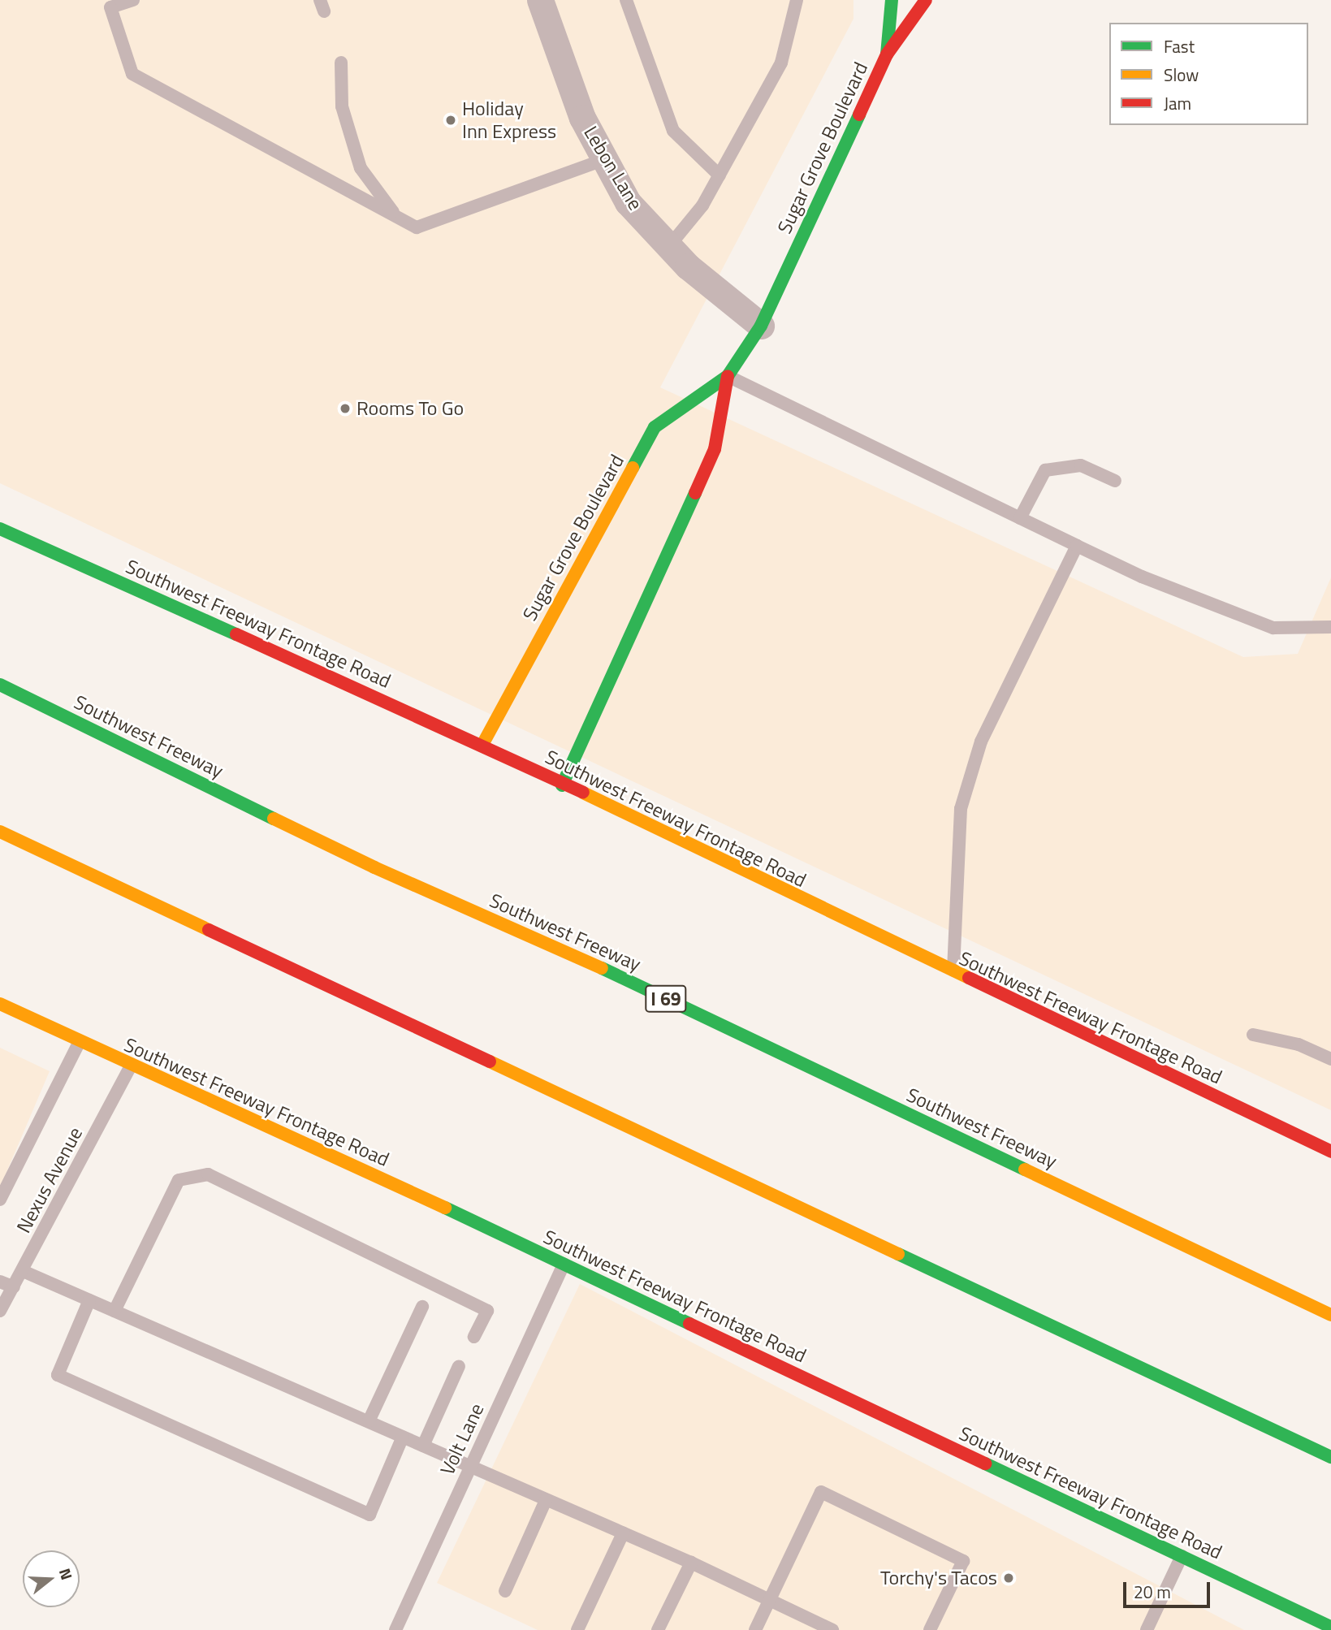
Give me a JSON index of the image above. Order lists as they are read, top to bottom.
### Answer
{
  "streets": {
    "main road": [
      "Sugar Grove Boulevard",
      "Southwest Freeway Frontage Road",
      "Southwest Freeway",
      "I 69"
    ],
    "street": ["Lebon Lane"],
    "lane": ["Nexus Avenue", "Volt Lane"]
  },
  "crossings": [
    ["Sugar Grove Boulevard", "Lebon Lane"],
    ["Sugar Grove Boulevard", "Southwest Freeway Frontage Road"],
    ["Southwest Freeway Frontage Road", "Nexus Avenue"],
    ["Southwest Freeway Frontage Road", "Volt Lane"]
  ],
  "places": ["Holiday Inn Express", "Rooms To Go", "Torchy's Tacos"],
  "legend": ["Fast", "Slow", "Jam"],
  "scale_bar": "20 m",
  "north": "right"
}
